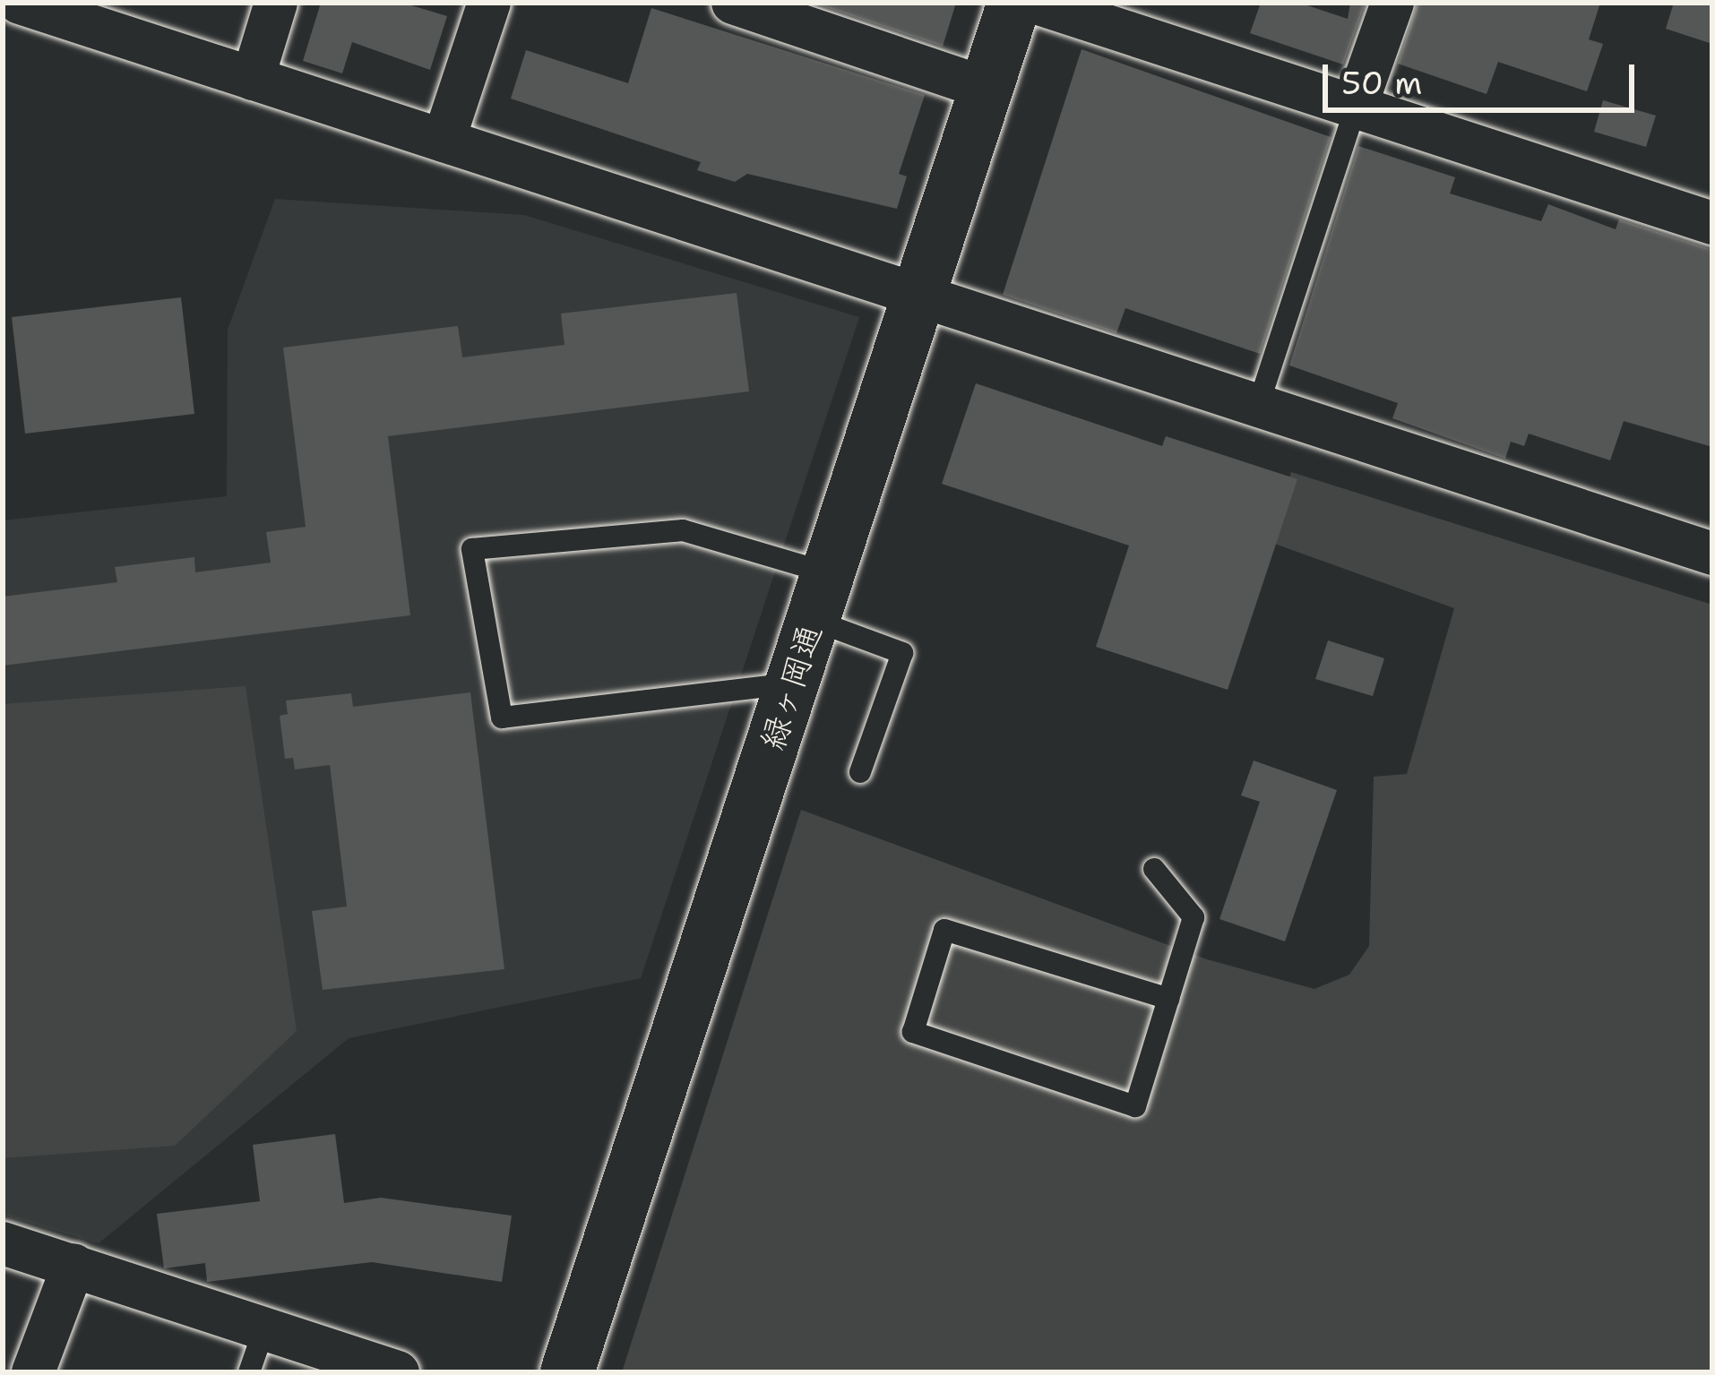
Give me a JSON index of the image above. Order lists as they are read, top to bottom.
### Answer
{
  "streets": {
    "street": ["緑ヶ岡通"]
  },
  "scale_bar": "50 m"
}
